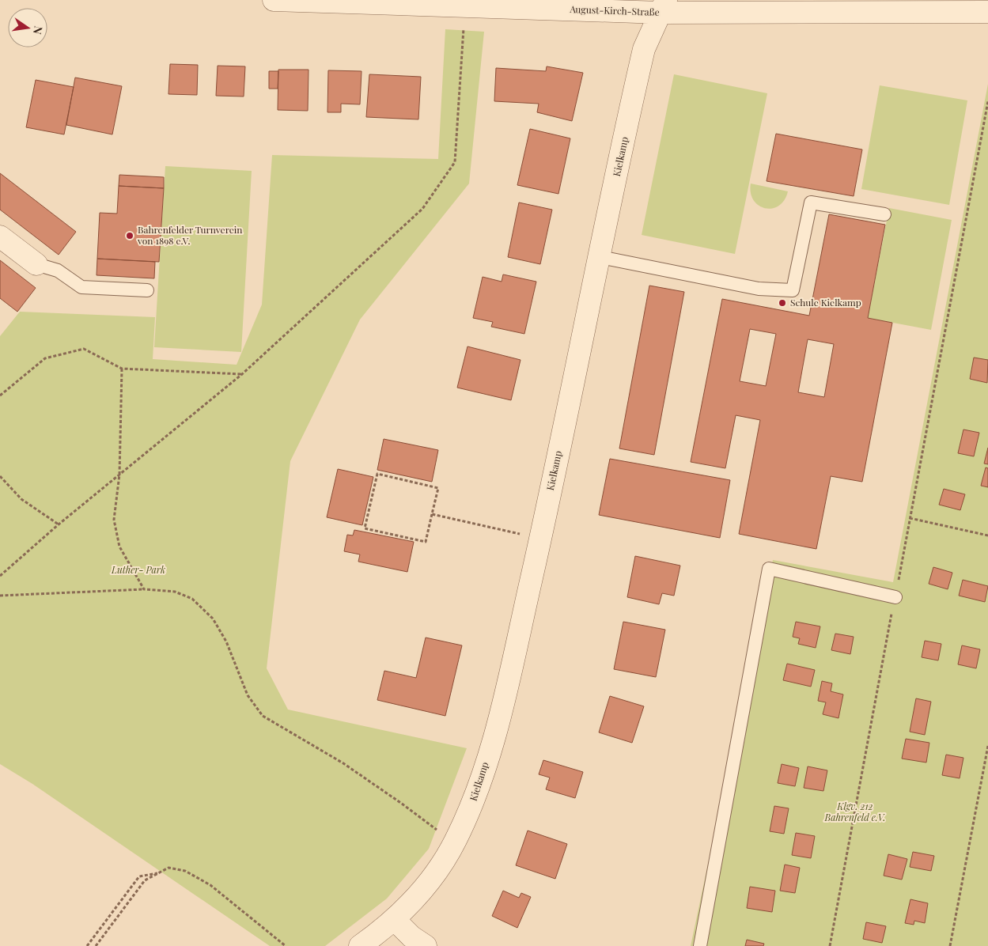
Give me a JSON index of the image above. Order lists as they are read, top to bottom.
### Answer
{
  "streets": {
    "street": ["August-Kirch-Straße", "Kielkamp"]
  },
  "crossings": [
    ["August-Kirch-Straße", "Kielkamp"]
  ],
  "parks": ["Luther- Park", "Klgv. 212 Bahrenfeld e.V."],
  "places": ["Bahrenfelder Turnverein von 1898 e.V.", "Schule Kielkamp"],
  "north": "right"
}
